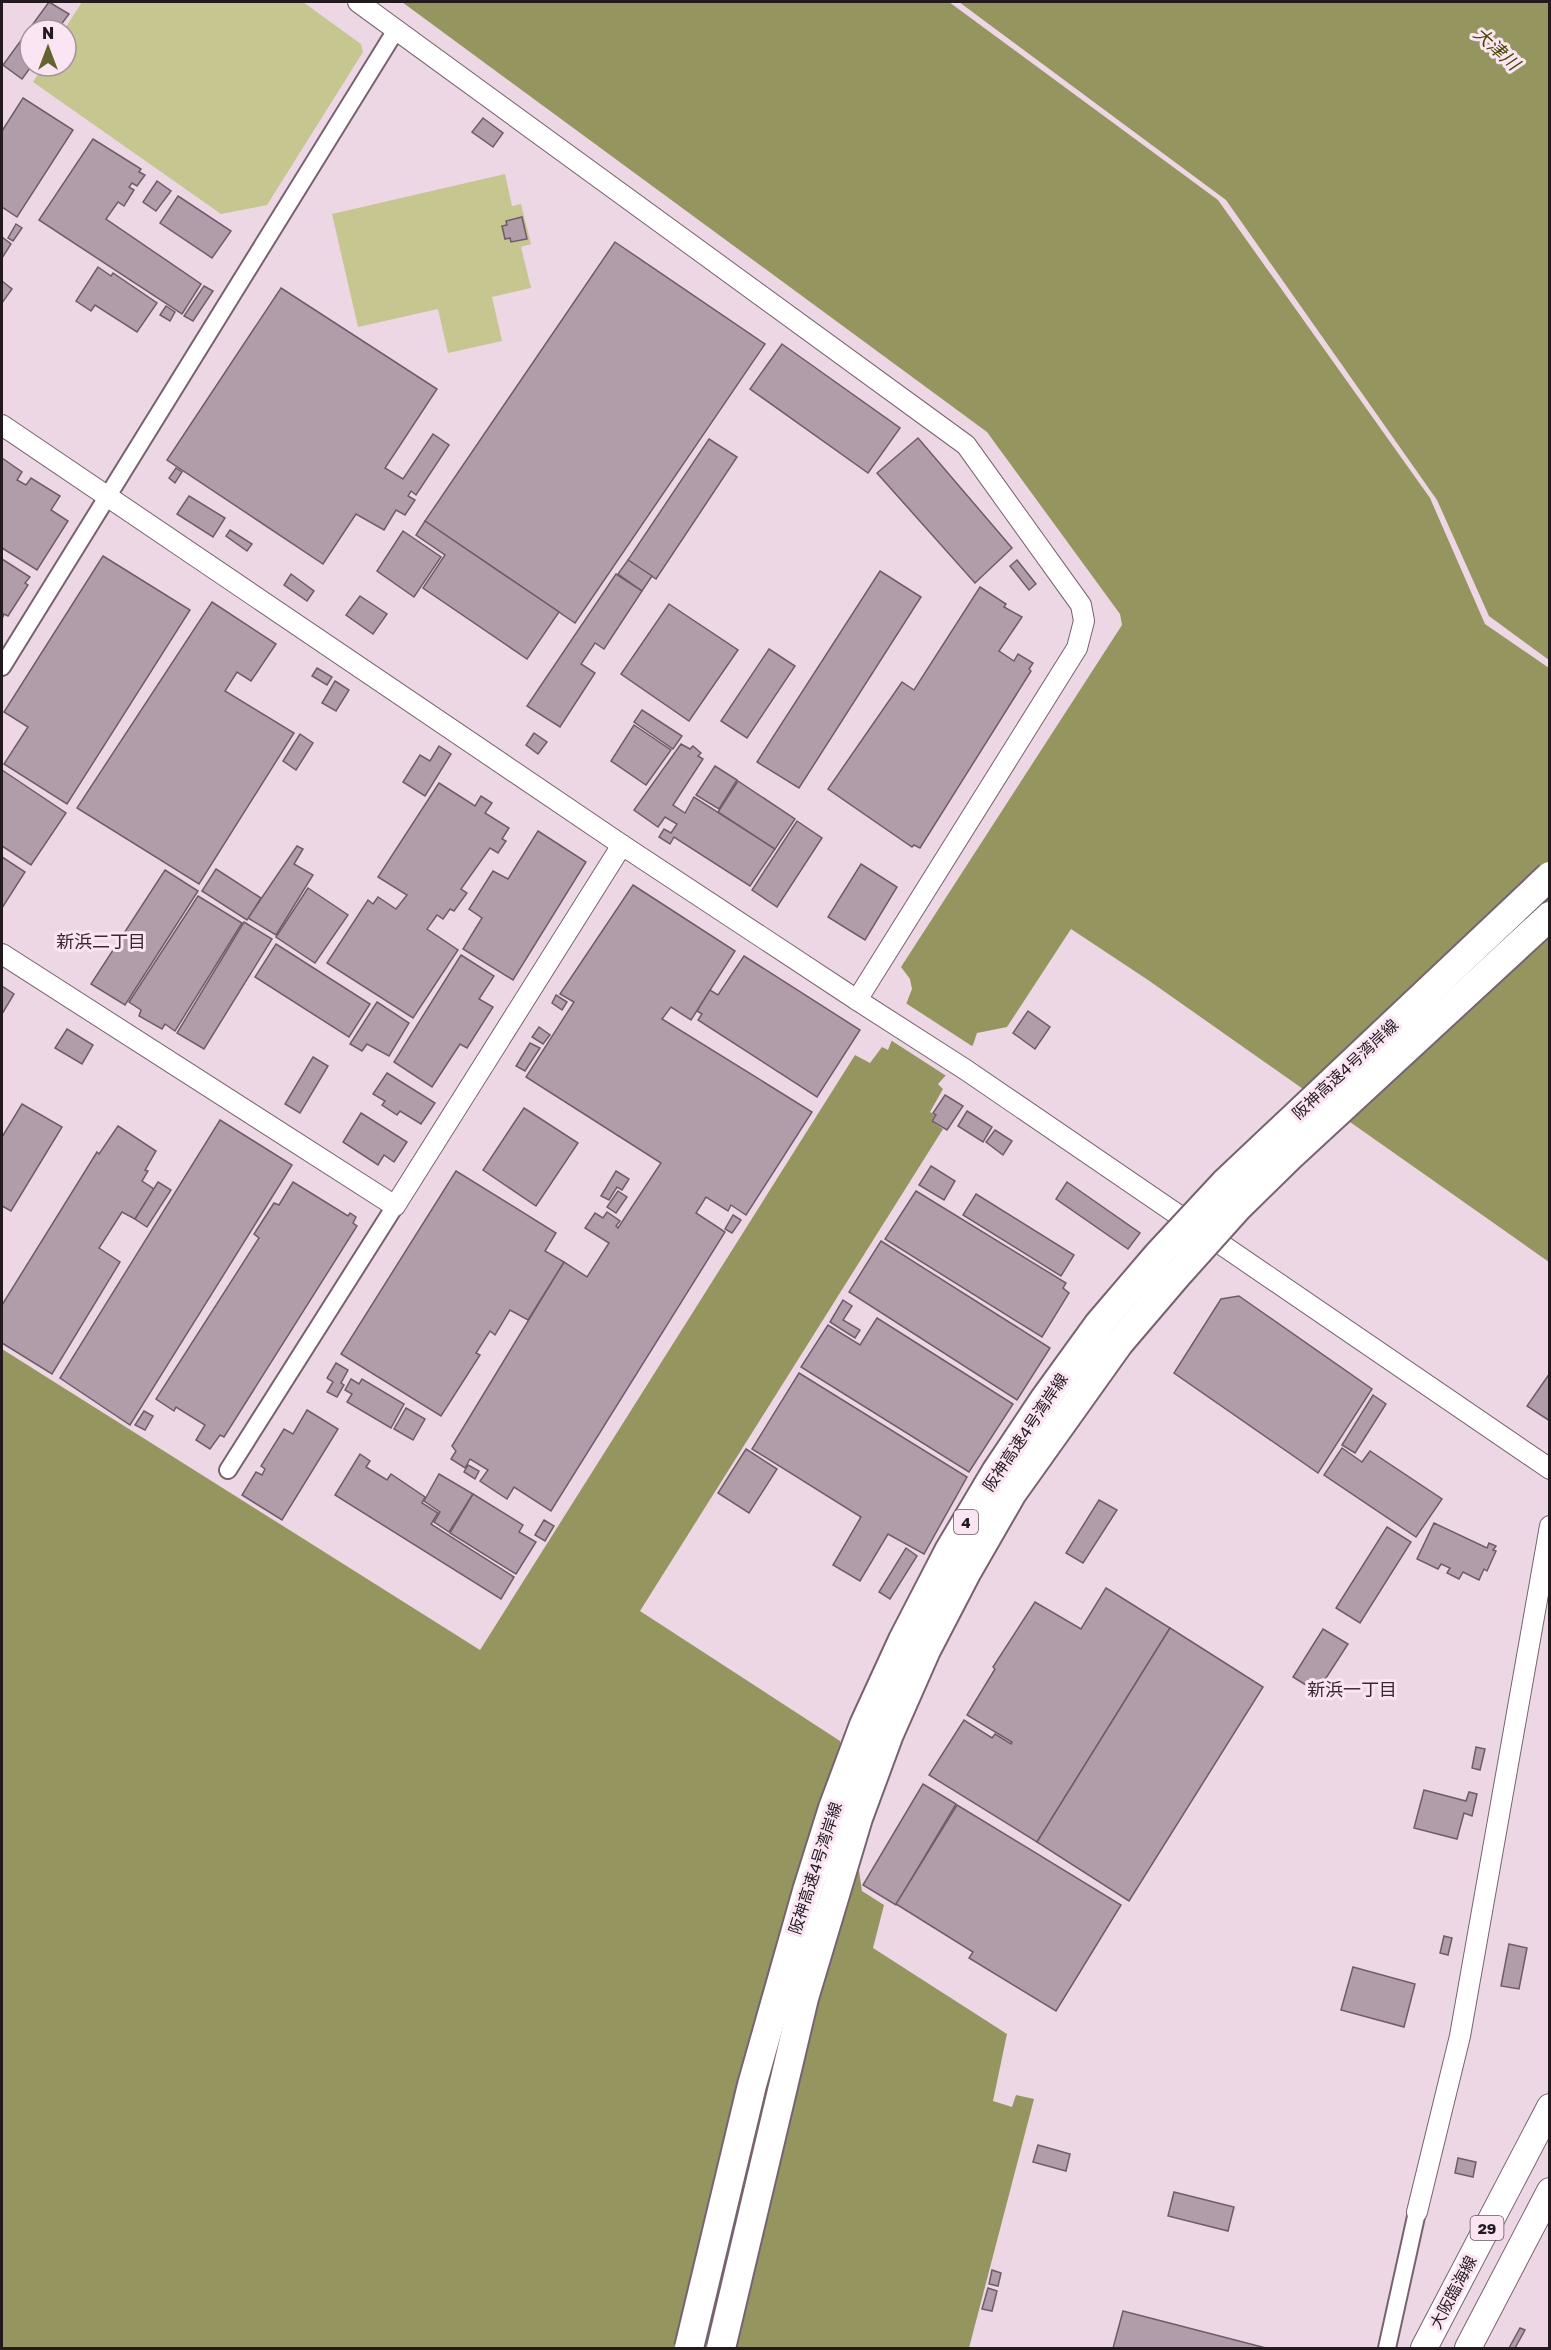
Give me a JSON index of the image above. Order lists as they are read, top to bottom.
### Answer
{
  "streets": {
    "highway": ["阪神高速4号湾岸線", "4"],
    "main road": ["29", "大阪臨海線"]
  },
  "districts": ["新浜二丁目", "新浜一丁目"],
  "water": ["大津川"],
  "north": "top"
}
